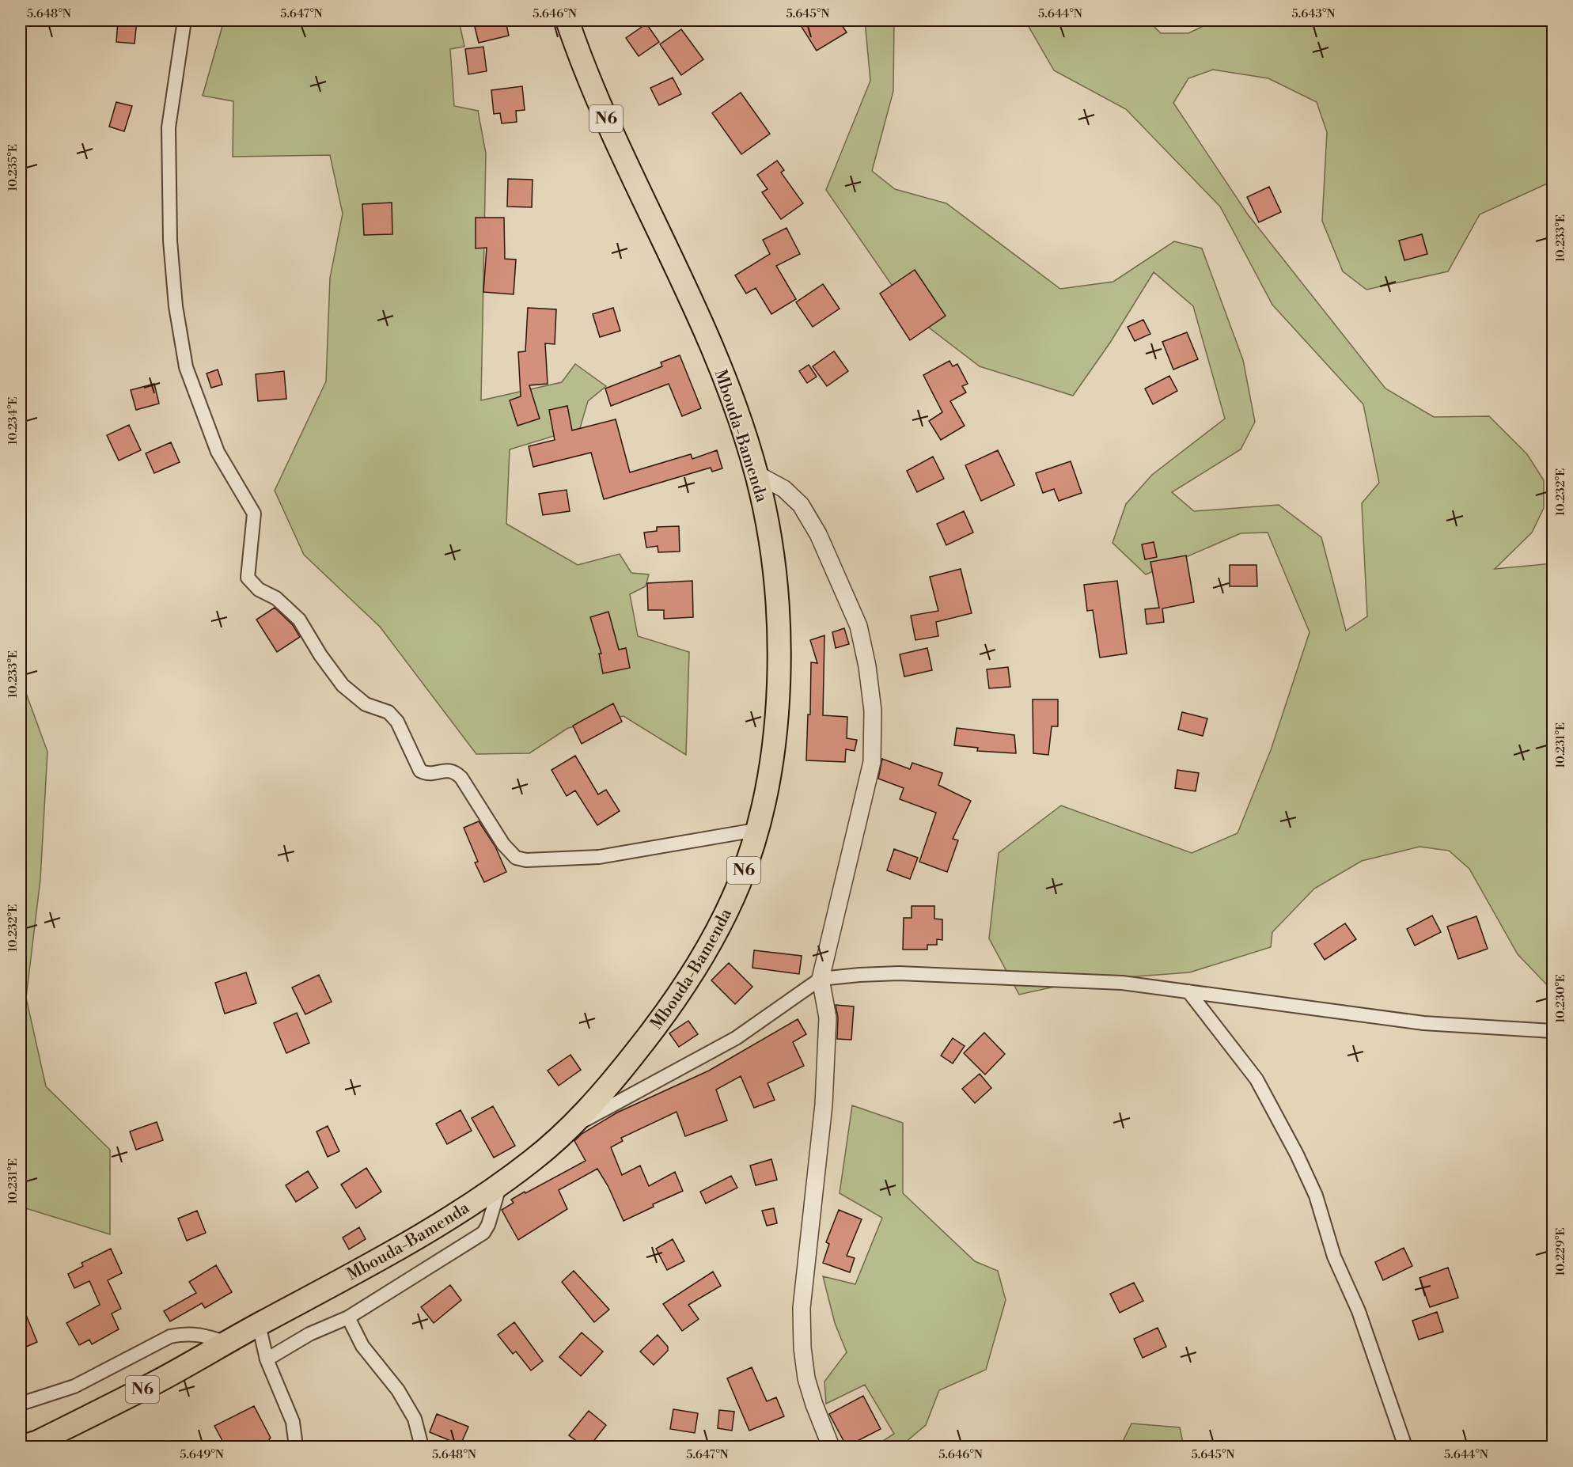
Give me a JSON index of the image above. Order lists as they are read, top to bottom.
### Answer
{
  "streets": {
    "highway": ["N6", "Mbouda-Bamenda"]
  },
  "coordinates": [
    "5.648°N",
    "5.647°N",
    "5.646°N",
    "5.645°N",
    "5.644°N",
    "5.643°N",
    "10.235°E",
    "10.233°E",
    "10.234°E",
    "10.232°E",
    "10.231°E",
    "10.230°E",
    "10.229°E",
    "5.649°N"
  ]
}
